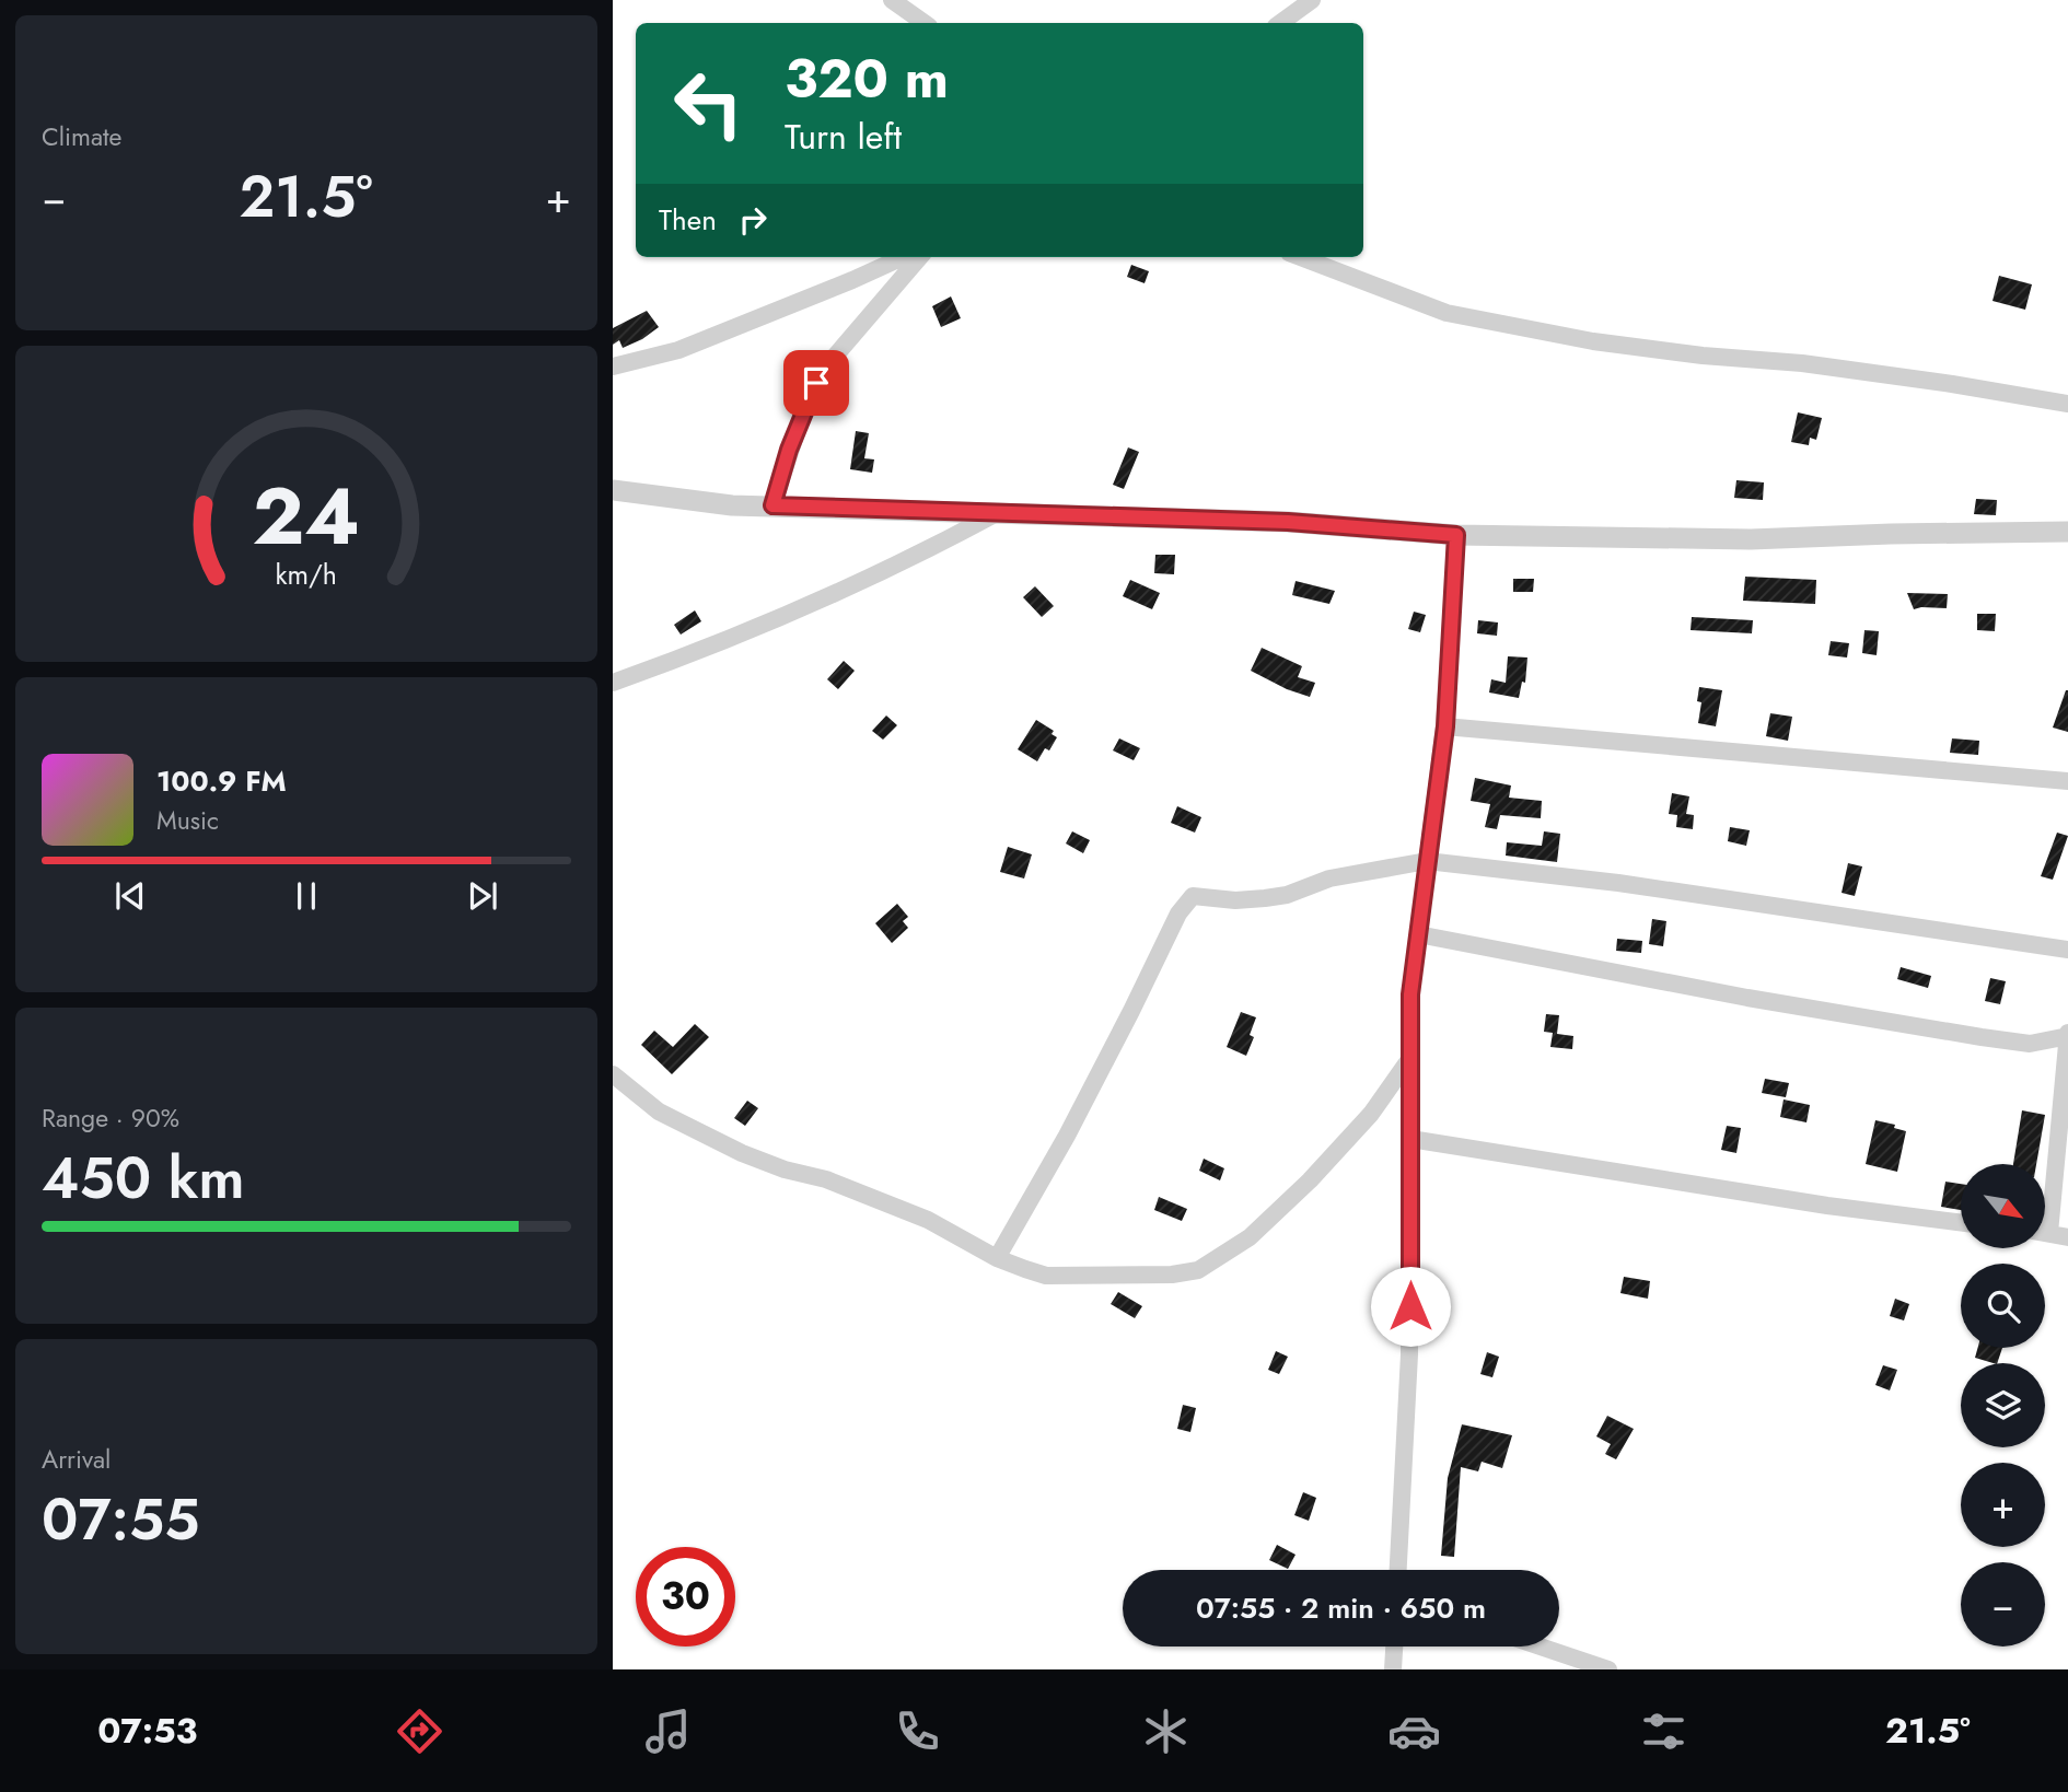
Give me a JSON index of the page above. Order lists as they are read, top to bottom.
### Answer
{
  "north": "bottom right",
  "page": {
    "tile": [
      "Climate",
      ["Range · 90%", "450 km"],
      ["Arrival", "07:55"]
    ],
    "turn": ["320 m", "Turn left"],
    "heat": ["−", "21.5°", "+"],
    "then": "Then",
    "song": ["100.9 FM", "Music"],
    "map_buttons": ["+", "−"],
    "limit": "30",
    "trip": "07:55 · 2 min · 650 m",
    "tabs": ["07:53", "21.5°"],
    "gauge": ["24", "km/h"]
  }
}
